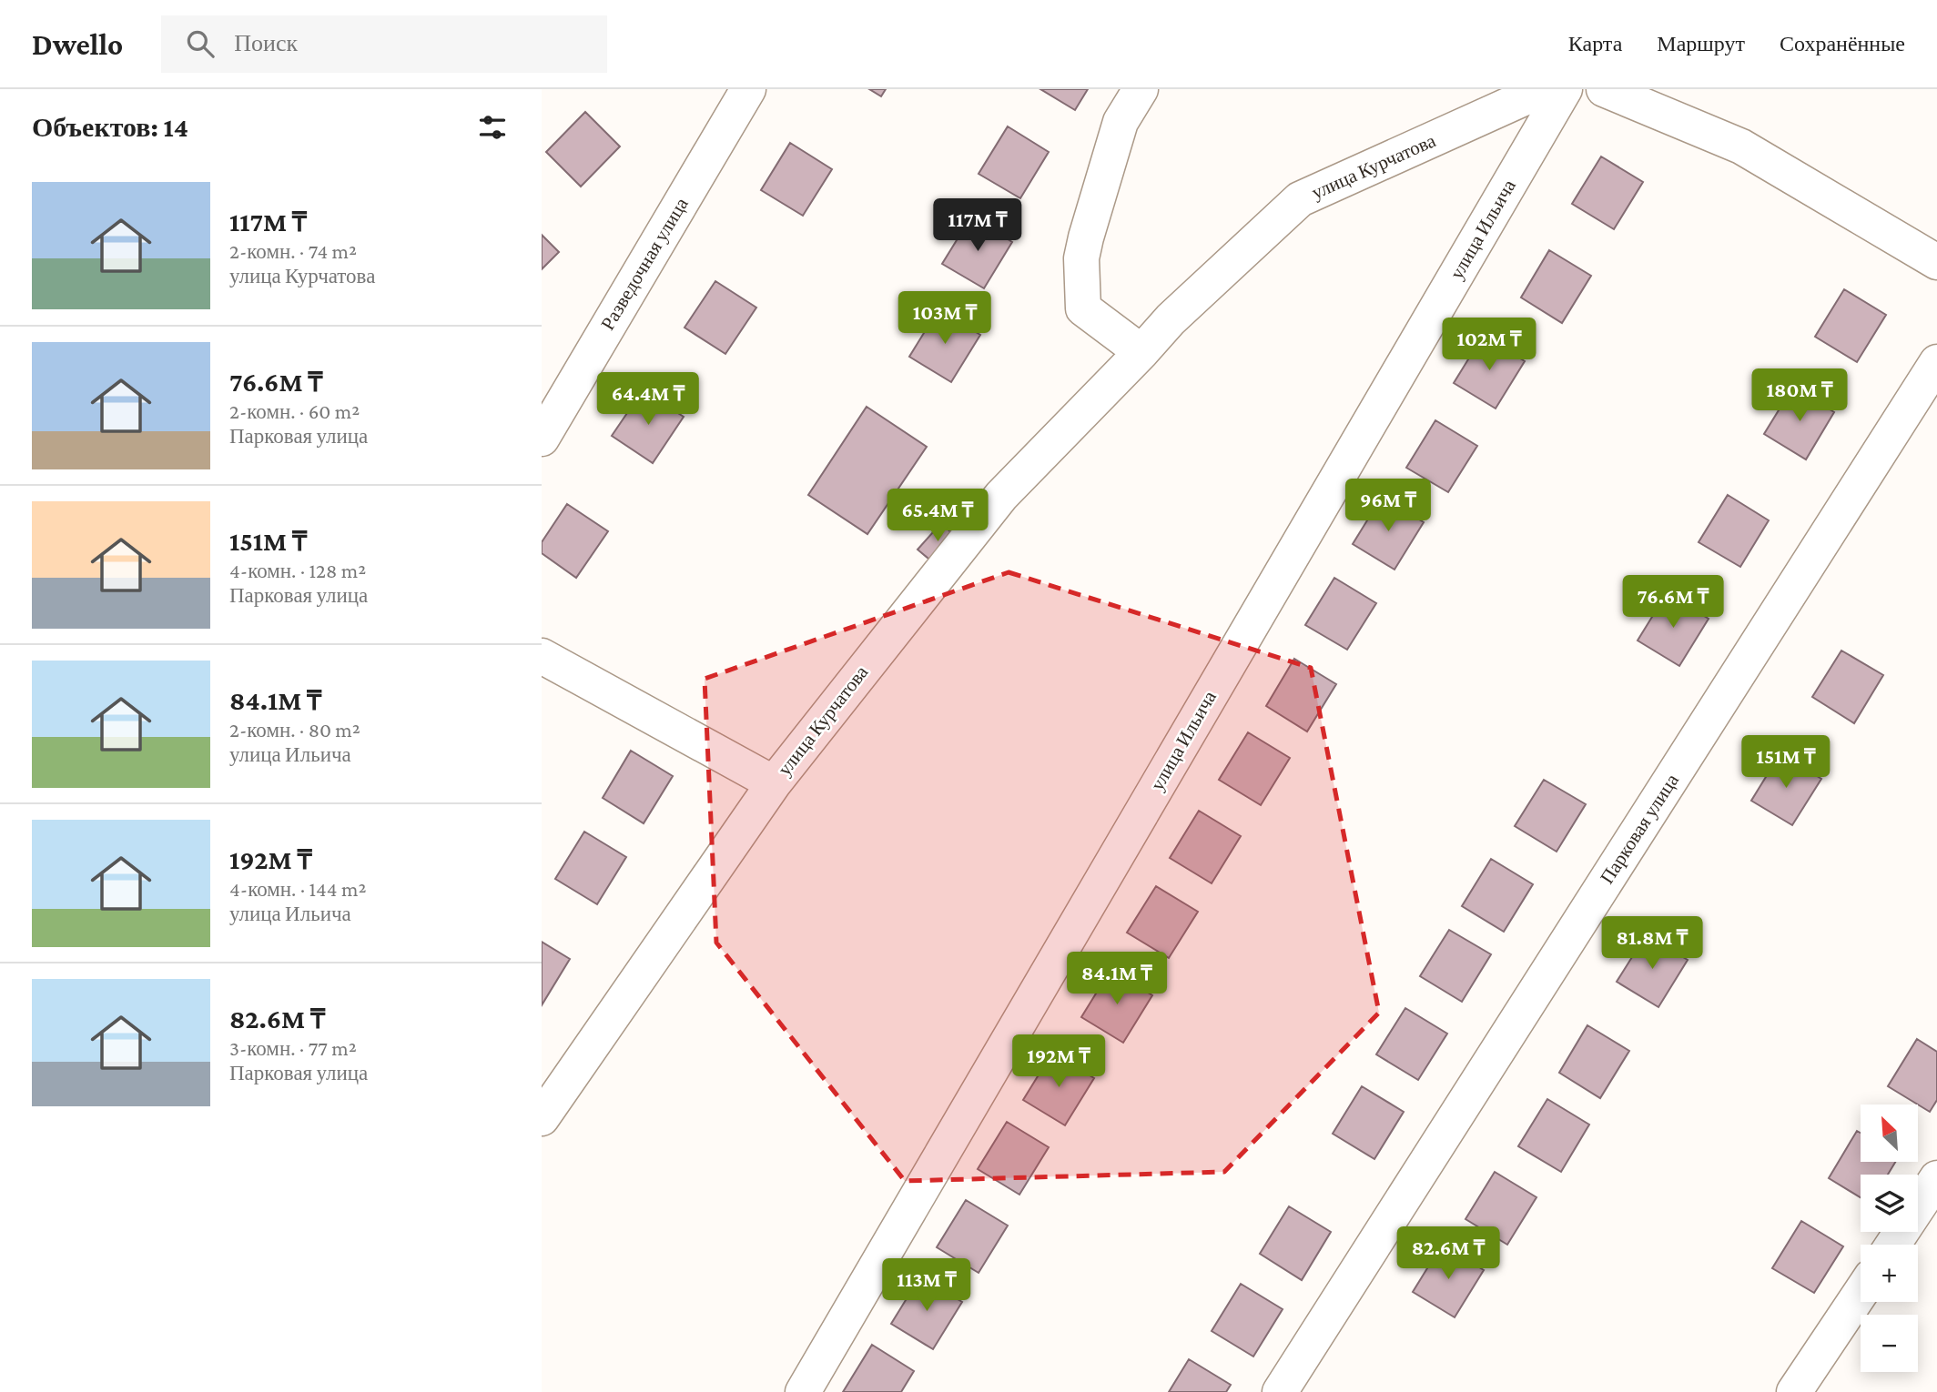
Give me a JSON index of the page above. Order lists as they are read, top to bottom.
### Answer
{
  "streets": {
    "street": [
      "улица Курчатова",
      "улица Ильича",
      "Разведочная улица",
      "Парковая улица"
    ]
  },
  "north": "top left",
  "page": {
    "header": "Dwello",
    "search": "Поиск",
    "nav": ["Карта", "Маршрут", "Сохранённые"],
    "heading": "Объектов: 14",
    "list": [
      {
        "name": "117M ₸",
        "note": "2-комн. · 74 m² · улица Курчатова"
      },
      {
        "name": "76.6M ₸",
        "note": "2-комн. · 60 m² · Парковая улица"
      },
      {
        "name": "151M ₸",
        "note": "4-комн. · 128 m² · Парковая улица"
      },
      {
        "name": "84.1M ₸",
        "note": "2-комн. · 80 m² · улица Ильича"
      },
      {
        "name": "192M ₸",
        "note": "4-комн. · 144 m² · улица Ильича"
      },
      {
        "name": "82.6M ₸",
        "note": "3-комн. · 77 m² · Парковая улица"
      }
    ],
    "price": [
      "117M ₸",
      "103M ₸",
      "102M ₸",
      "180M ₸",
      "64.4M ₸",
      "96M ₸",
      "65.4M ₸",
      "76.6M ₸",
      "151M ₸",
      "81.8M ₸",
      "84.1M ₸",
      "192M ₸",
      "82.6M ₸",
      "113M ₸"
    ],
    "map_buttons": ["+", "−"]
  }
}
